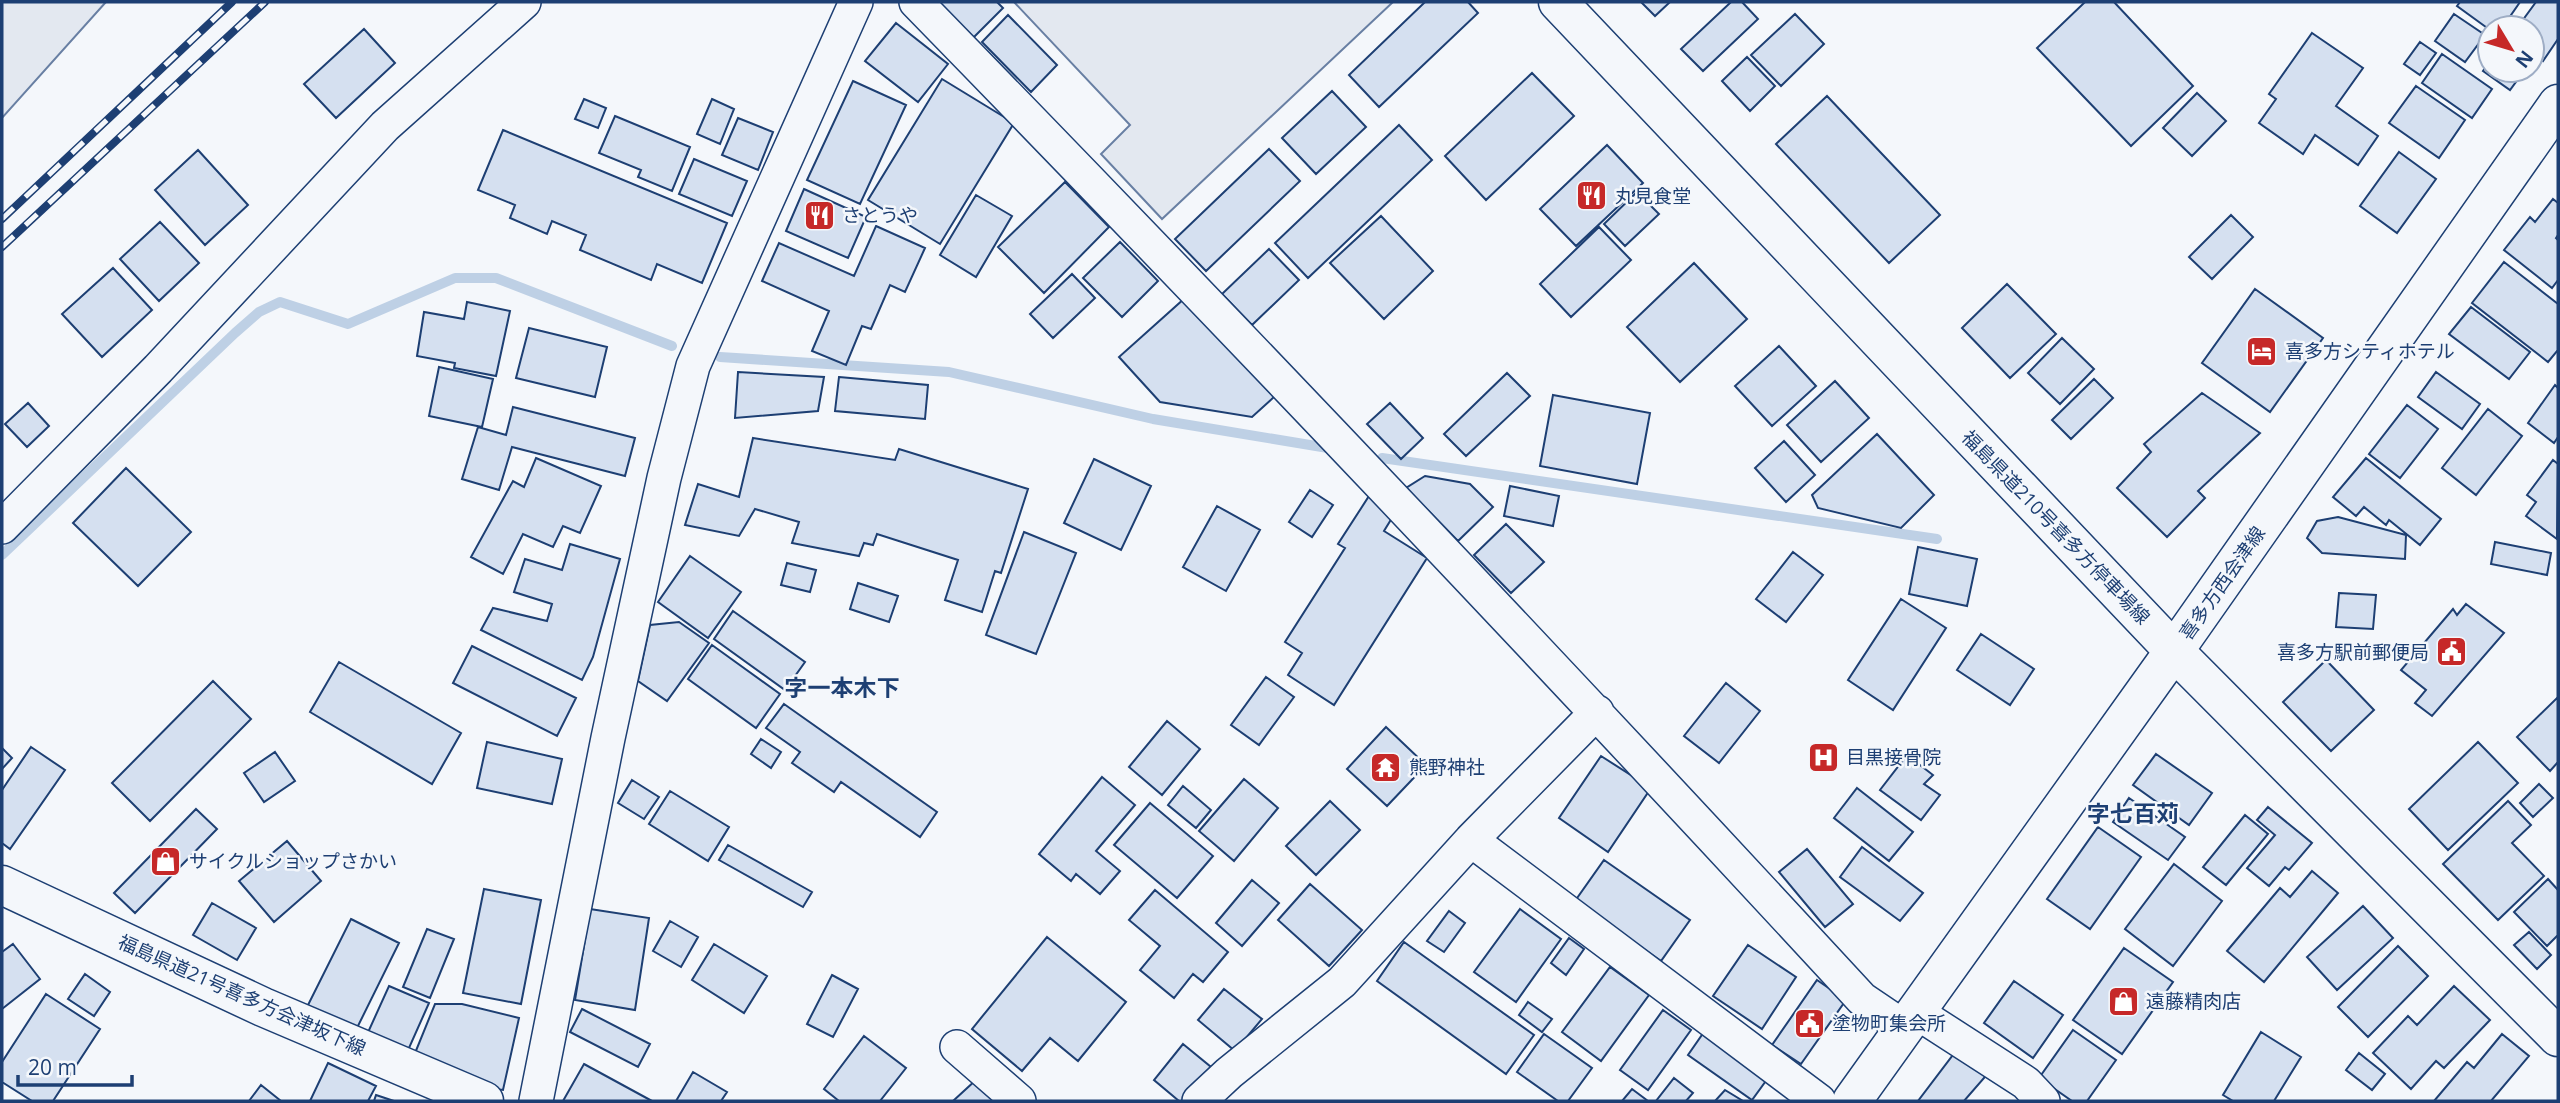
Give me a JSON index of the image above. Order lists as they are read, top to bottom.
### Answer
{
  "streets": {
    "main road": ["福島県道210号喜多方停車場線", "喜多方西会津線", "福島県道21号喜多方会津坂下線"]
  },
  "crossings": [
    ["福島県道210号喜多方停車場線", "喜多方西会津線"]
  ],
  "districts": ["字一本木下", "字七百苅"],
  "places": {
    "restaurant": ["丸見食堂", "さとうや"],
    "hotel": ["喜多方シティホテル"],
    "public building": ["喜多方駅前郵便局", "塗物町集会所"],
    "hospital": ["目黒接骨院"],
    "temple": ["熊野神社"],
    "shop": ["サイクルショップさかい", "遠藤精肉店"]
  },
  "scale_bar": "20 m",
  "north": "bottom right"
}
